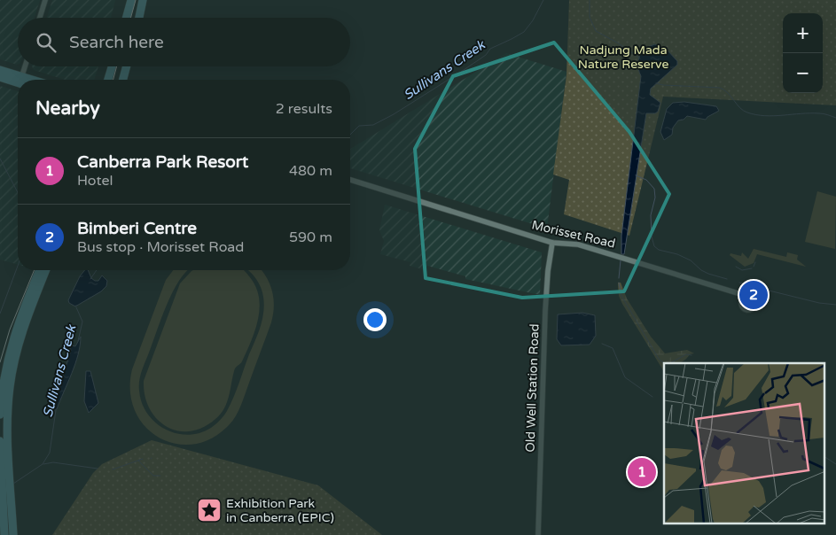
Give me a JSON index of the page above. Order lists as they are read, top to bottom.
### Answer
{
  "streets": {
    "street": ["Morisset Road", "Old Well Station Road"]
  },
  "crossings": [
    ["Morisset Road", "Old Well Station Road"]
  ],
  "water": ["Sullivans Creek"],
  "parks": ["Nadjung Mada Nature Reserve"],
  "places": {
    "place": ["Exhibition Park in Canberra (EPIC)"]
  },
  "page": {
    "map_buttons": ["+", "−"],
    "search": "Search here",
    "heading": ["Nearby", "2 results"],
    "list": [
      {
        "mark": "1",
        "name": "Canberra Park Resort",
        "note": "Hotel",
        "value": "480 m"
      },
      {
        "mark": "2",
        "name": "Bimberi Centre",
        "note": "Bus stop · Morisset Road",
        "value": "590 m"
      }
    ],
    "pins": ["2", "1"]
  }
}
